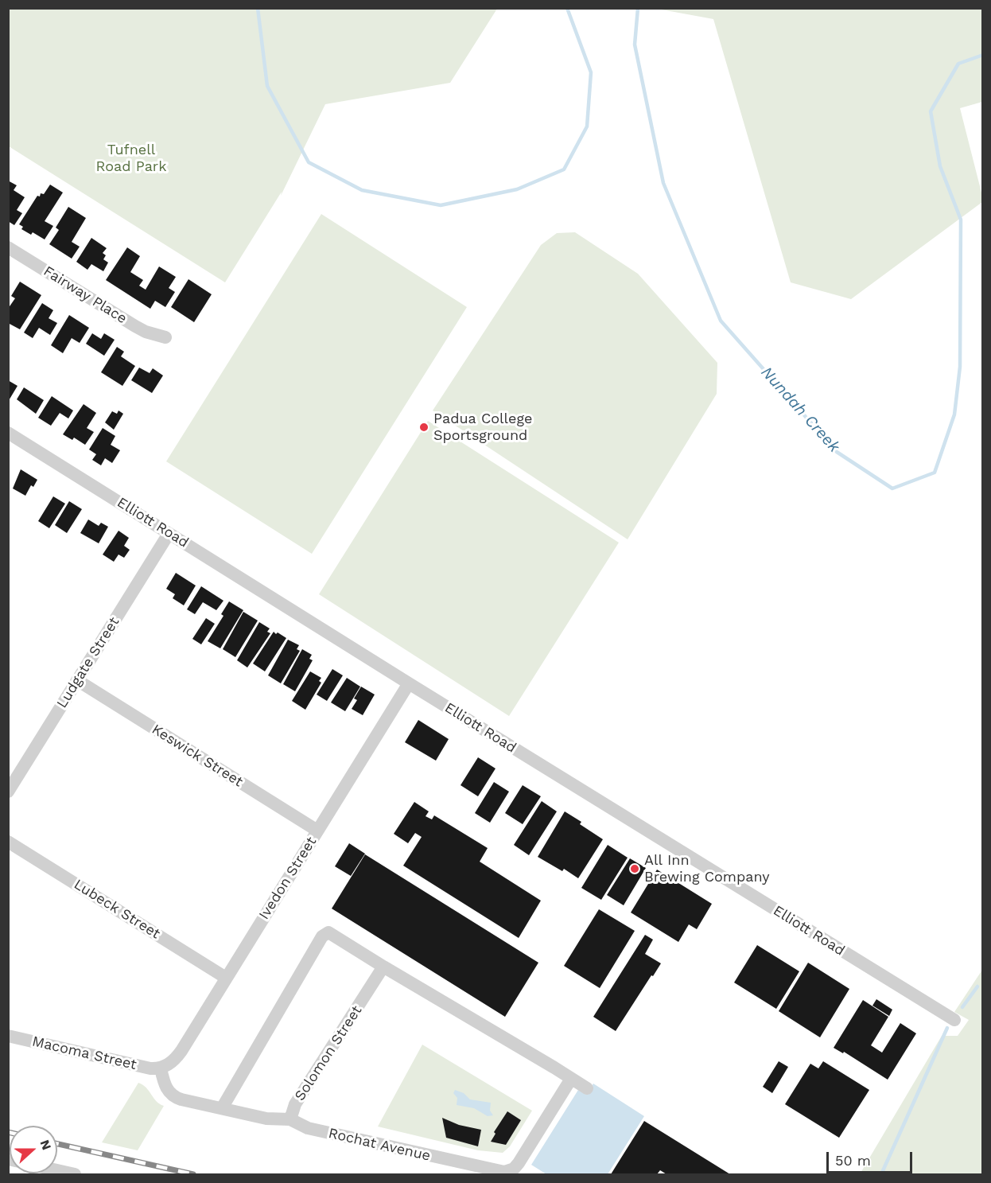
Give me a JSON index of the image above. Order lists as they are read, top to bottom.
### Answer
{
  "streets": {
    "street": [
      "Fairway Place",
      "Elliott Road",
      "Ludgate Street",
      "Keswick Street",
      "Ivedon Street",
      "Lubeck Street",
      "Macoma Street",
      "Solomon Street",
      "Rochat Avenue"
    ]
  },
  "crossings": [
    ["Elliott Road", "Ludgate Street"],
    ["Elliott Road", "Ivedon Street"],
    ["Ludgate Street", "Keswick Street"],
    ["Keswick Street", "Ivedon Street"],
    ["Ivedon Street", "Lubeck Street"],
    ["Ivedon Street", "Macoma Street"],
    ["Ivedon Street", "Rochat Avenue"],
    ["Macoma Street", "Rochat Avenue"],
    ["Solomon Street", "Rochat Avenue"]
  ],
  "water": ["Nundah Creek"],
  "parks": ["Tufnell Road Park"],
  "places": ["Padua College Sportsground", "All Inn Brewing Company"],
  "scale_bar": "50 m",
  "north": "right"
}
